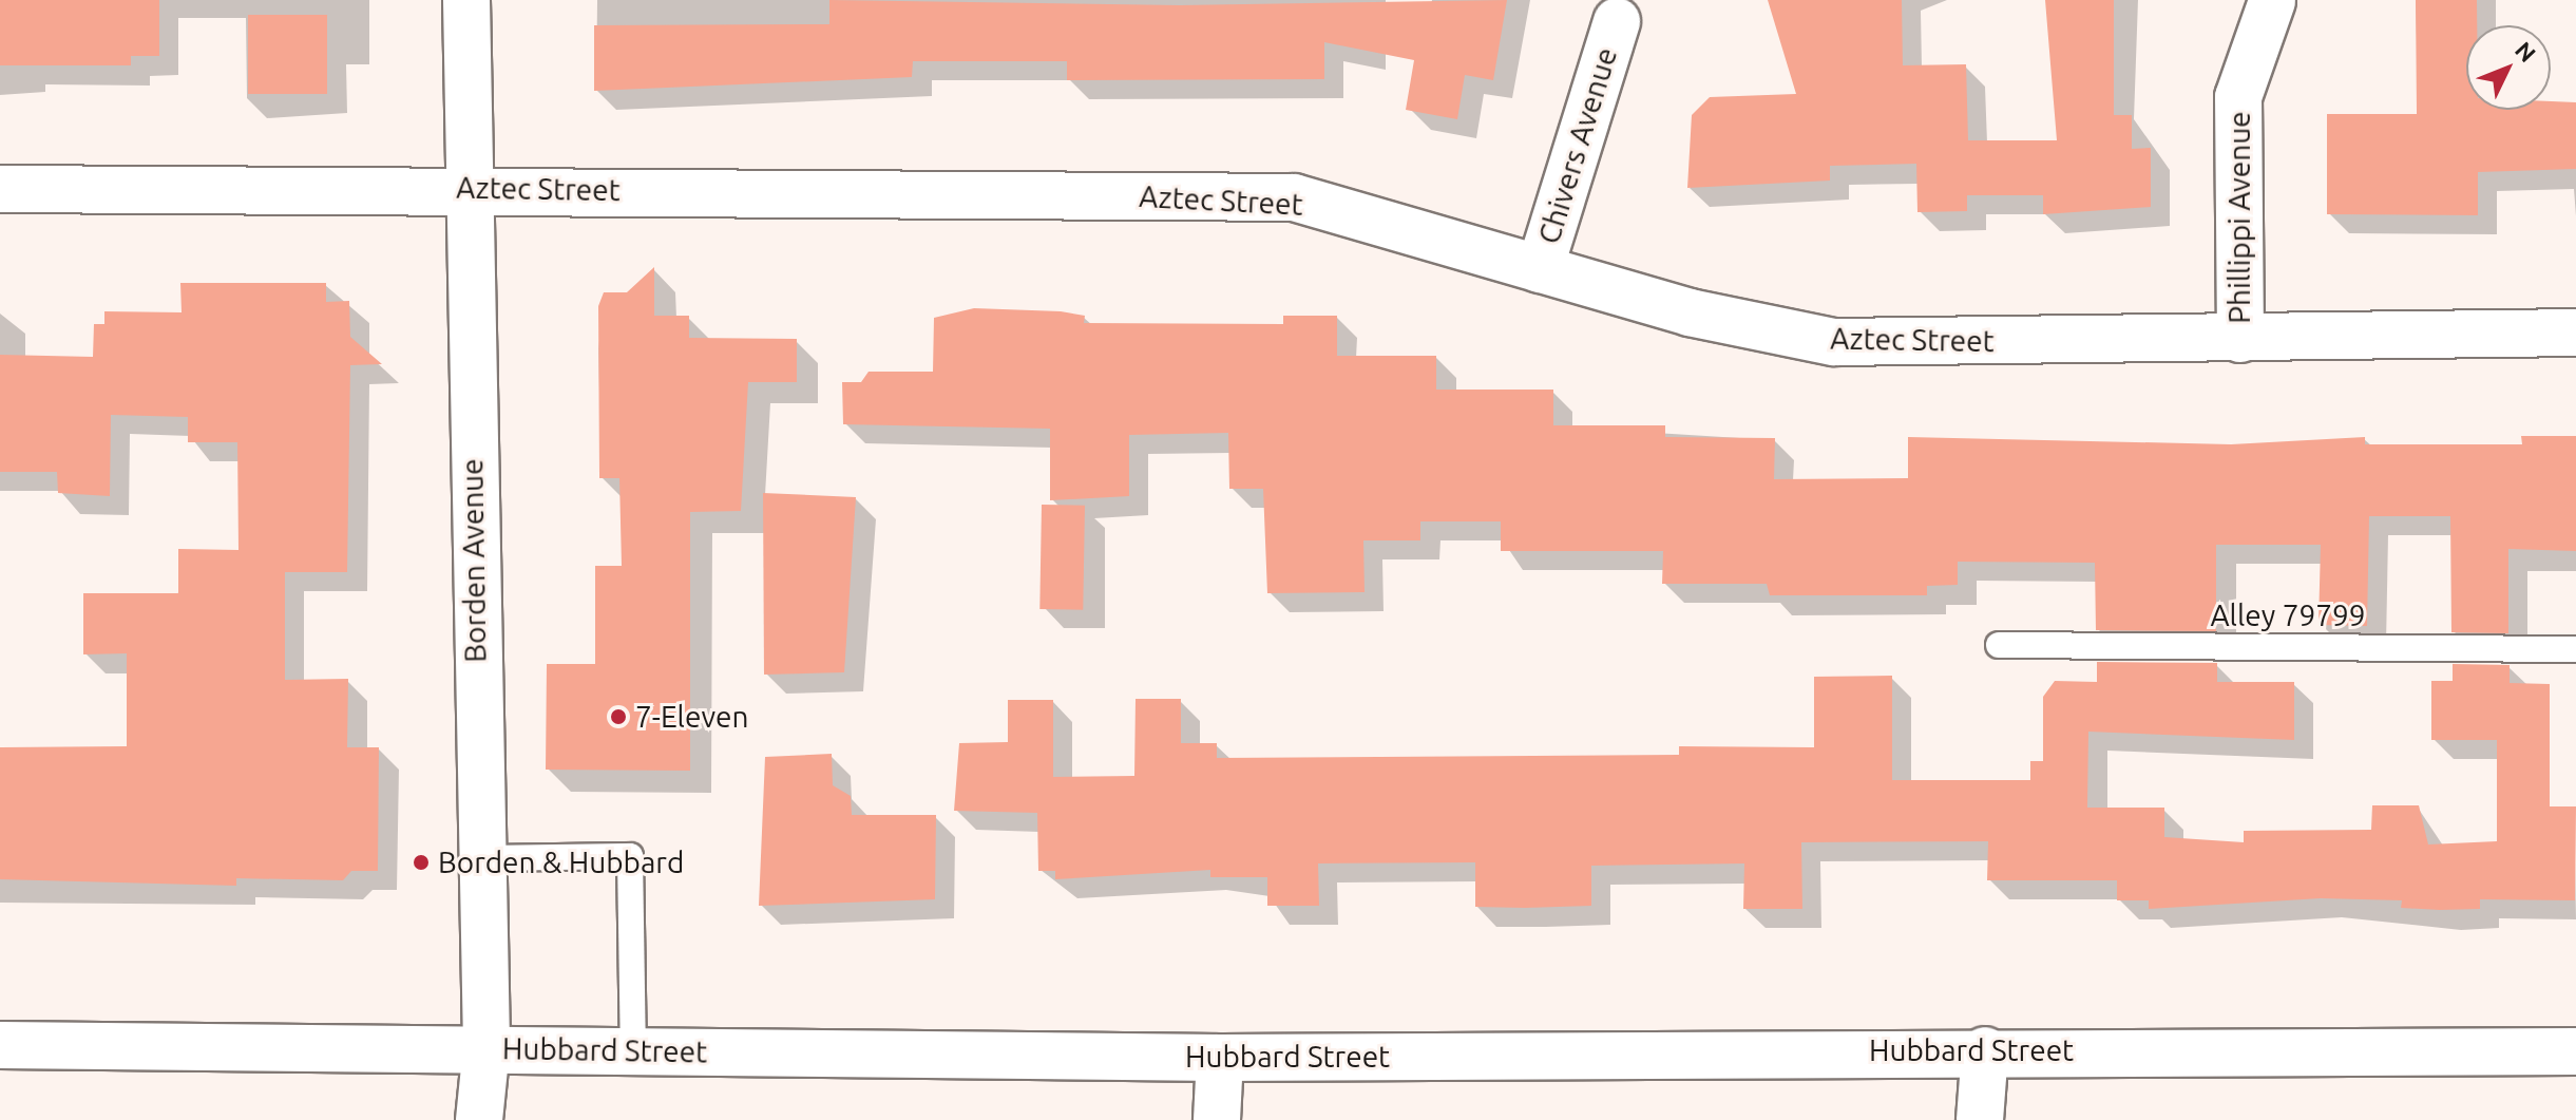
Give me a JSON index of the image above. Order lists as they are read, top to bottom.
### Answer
{
  "streets": {
    "street": [
      "Chivers Avenue",
      "Aztec Street",
      "Phillippi Avenue",
      "Borden Avenue",
      "Hubbard Street"
    ],
    "lane": ["Alley 79799"]
  },
  "crossings": [
    ["Chivers Avenue", "Aztec Street"],
    ["Aztec Street", "Phillippi Avenue"],
    ["Aztec Street", "Borden Avenue"],
    ["Borden Avenue", "Hubbard Street"]
  ],
  "places": ["7-Eleven", "Borden & Hubbard"],
  "north": "top right"
}
